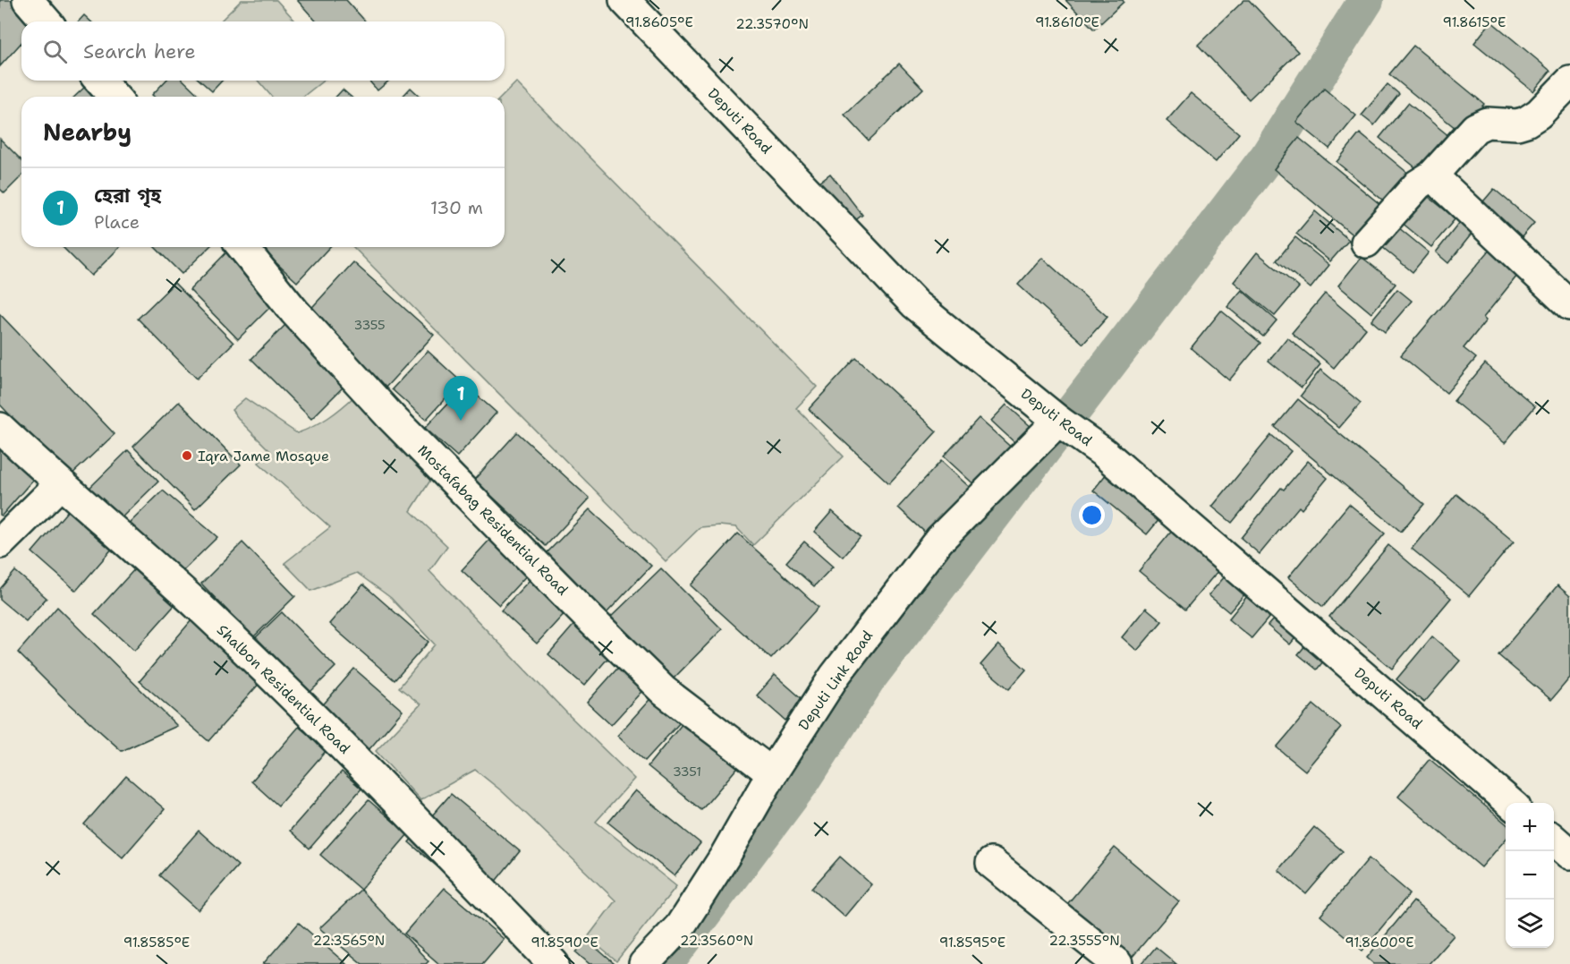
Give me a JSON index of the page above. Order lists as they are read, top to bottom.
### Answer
{
  "streets": {
    "street": [
      "Deputi Road",
      "Mostafabag Residential Road",
      "Deputi Link Road",
      "Shalbon Residential Road"
    ]
  },
  "crossings": [
    ["Deputi Road", "Deputi Link Road"],
    ["Mostafabag Residential Road", "Deputi Link Road"]
  ],
  "places": ["Iqra Jame Mosque"],
  "house_numbers": ["3355", "3351"],
  "page": {
    "search": "Search here",
    "heading": "Nearby",
    "list": [
      {
        "mark": "1",
        "name": "হেরা গৃহ",
        "note": "Place",
        "value": "130 m"
      }
    ],
    "pins": "1",
    "map_buttons": ["+", "−"]
  },
  "coordinates": [
    "91.8605°E",
    "91.8610°E",
    "91.8615°E",
    "22.3570°N",
    "22.3565°N",
    "22.3560°N",
    "22.3555°N",
    "91.8585°E",
    "91.8590°E",
    "91.8595°E",
    "91.8600°E"
  ]
}
